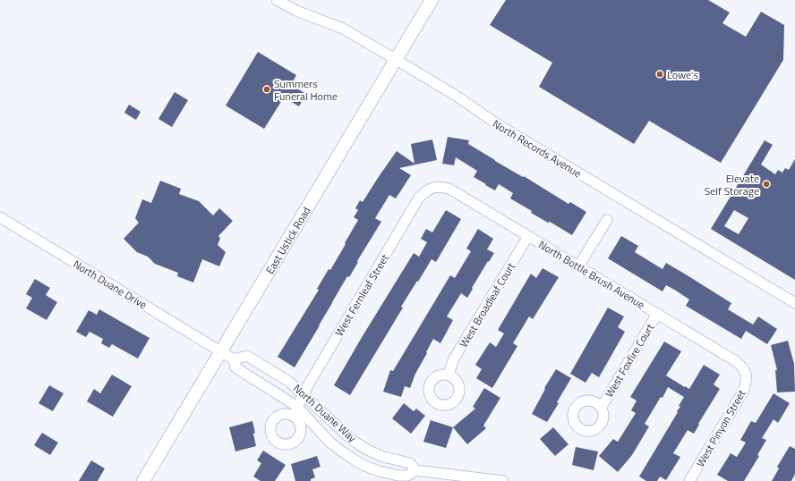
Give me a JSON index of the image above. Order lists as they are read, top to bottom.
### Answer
{
  "streets": {
    "main road": ["East Ustick Road"],
    "street": [
      "North Records Avenue",
      "North Bottle Brush Avenue",
      "North Duane Drive",
      "West Fernleaf Street",
      "West Broadleaf Court",
      "West Foxfire Court",
      "North Duane Way",
      "West Pinyon Street"
    ]
  },
  "crossings": [
    ["North Records Avenue", "East Ustick Road"],
    ["East Ustick Road", "North Duane Drive"],
    ["East Ustick Road", "North Duane Way"],
    ["North Bottle Brush Avenue", "West Fernleaf Street"],
    ["North Bottle Brush Avenue", "West Broadleaf Court"],
    ["North Bottle Brush Avenue", "West Foxfire Court"],
    ["North Bottle Brush Avenue", "West Pinyon Street"],
    ["North Duane Drive", "North Duane Way"],
    ["West Fernleaf Street", "North Duane Way"]
  ],
  "places": ["Lowe's", "Summers Funeral Home", "Elevate Self Storage"]
}
